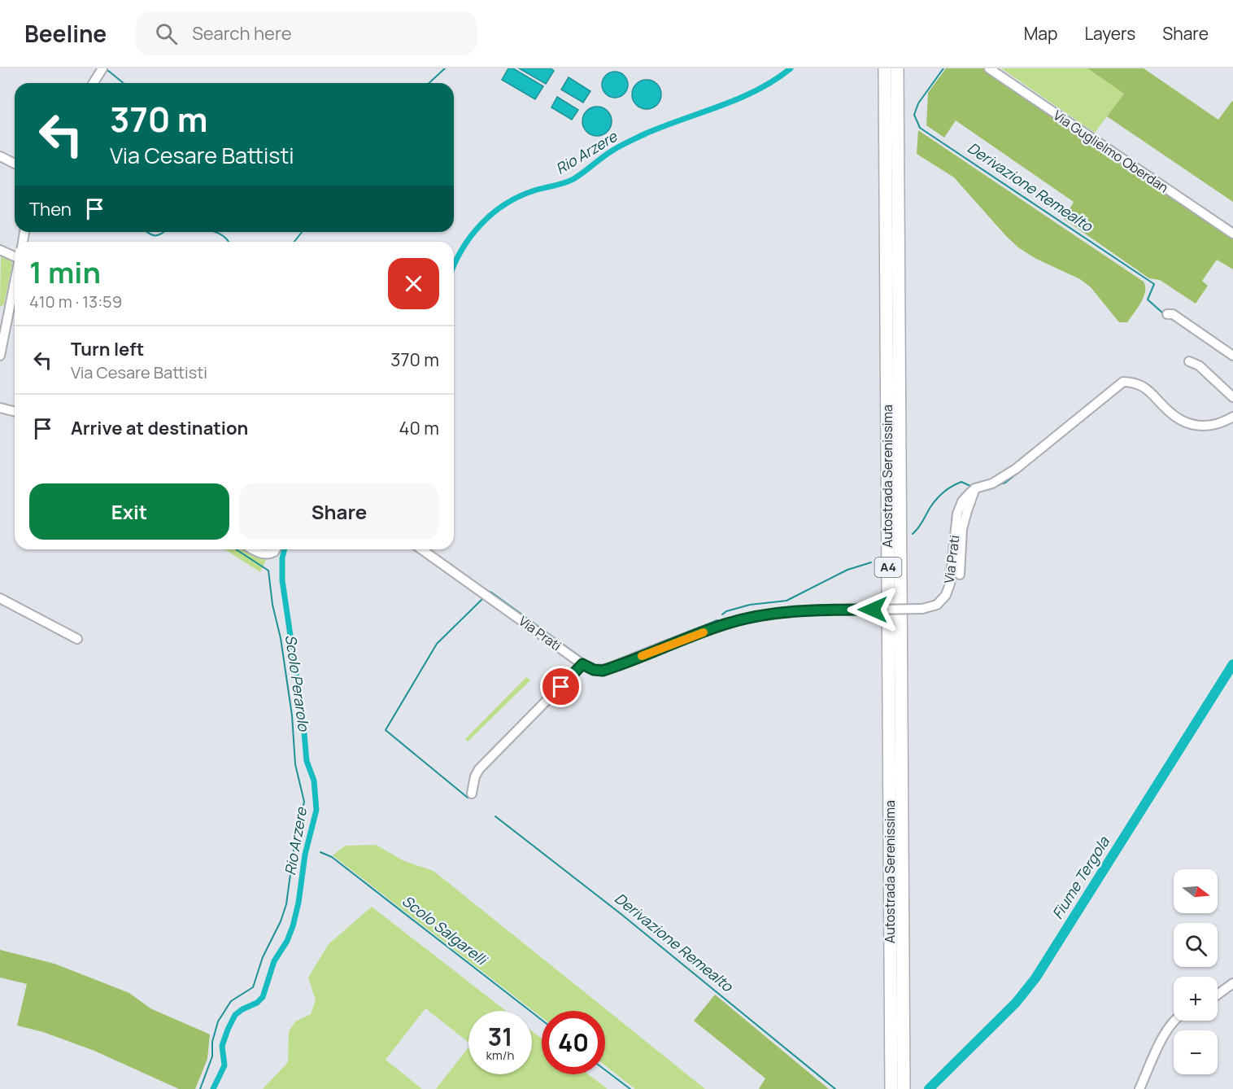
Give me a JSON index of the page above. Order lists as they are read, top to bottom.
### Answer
{
  "streets": {
    "highway": ["Autostrada Serenissima", "A4"],
    "street": ["Via Guglielmo Oberdan", "Via Prati"]
  },
  "water": [
    "Rio Arzere",
    "Derivazione Remealto",
    "Scolo Perarolo",
    "Fiume Tergola",
    "Scolo Salgarelli"
  ],
  "north": "right",
  "page": {
    "header": "Beeline",
    "search": "Search here",
    "nav": ["Map", "Layers", "Share"],
    "turn": ["370 m", "Via Cesare Battisti"],
    "then": "Then",
    "heading": ["1 min", "410 m · 13:59"],
    "list": [
      {
        "name": "Turn left",
        "note": "Via Cesare Battisti",
        "value": "370 m"
      },
      {
        "name": "Arrive at destination",
        "value": "40 m"
      }
    ],
    "buttons": ["Exit", "Share"],
    "map_buttons": ["+", "−"],
    "speed": "31 km/h",
    "limit": "40"
  }
}
